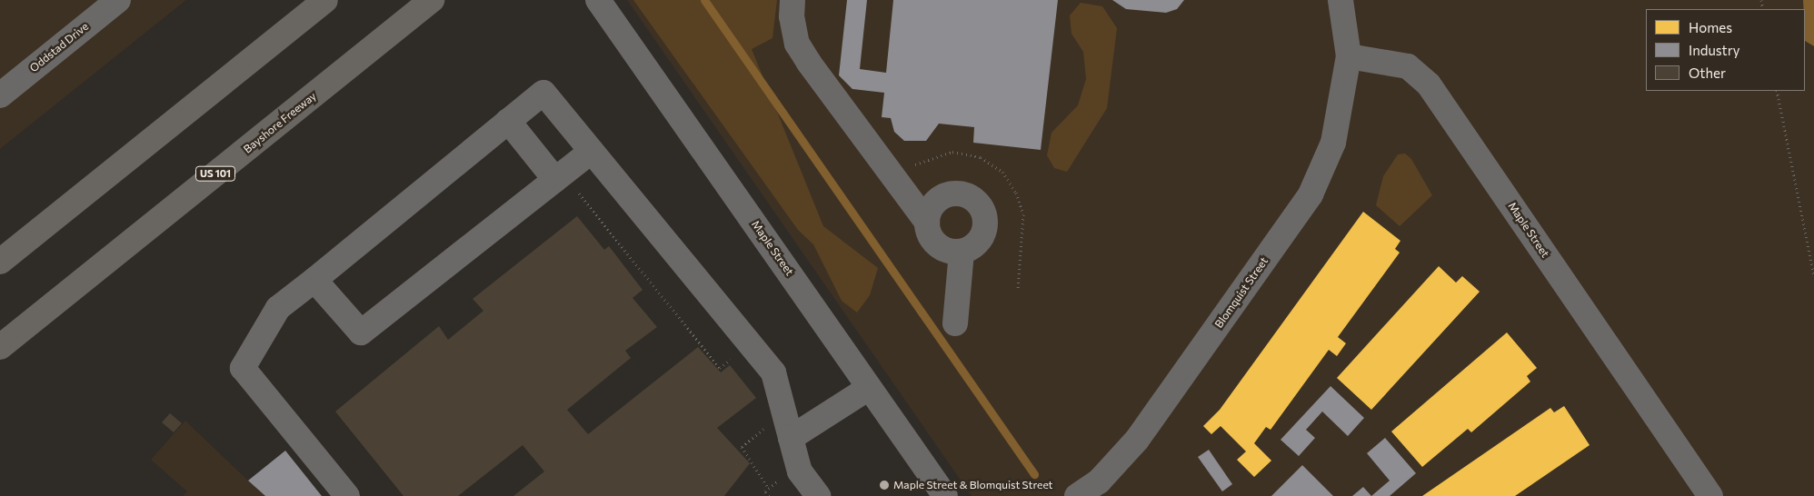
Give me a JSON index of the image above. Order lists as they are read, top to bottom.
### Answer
{
  "streets": {
    "highway": ["Bayshore Freeway", "US 101"],
    "street": ["Oddstad Drive", "Maple Street", "Blomquist Street"]
  },
  "crossings": [
    ["Maple Street", "Blomquist Street"]
  ],
  "places": ["Maple Street & Blomquist Street"],
  "legend": ["Homes", "Industry", "Other"]
}
